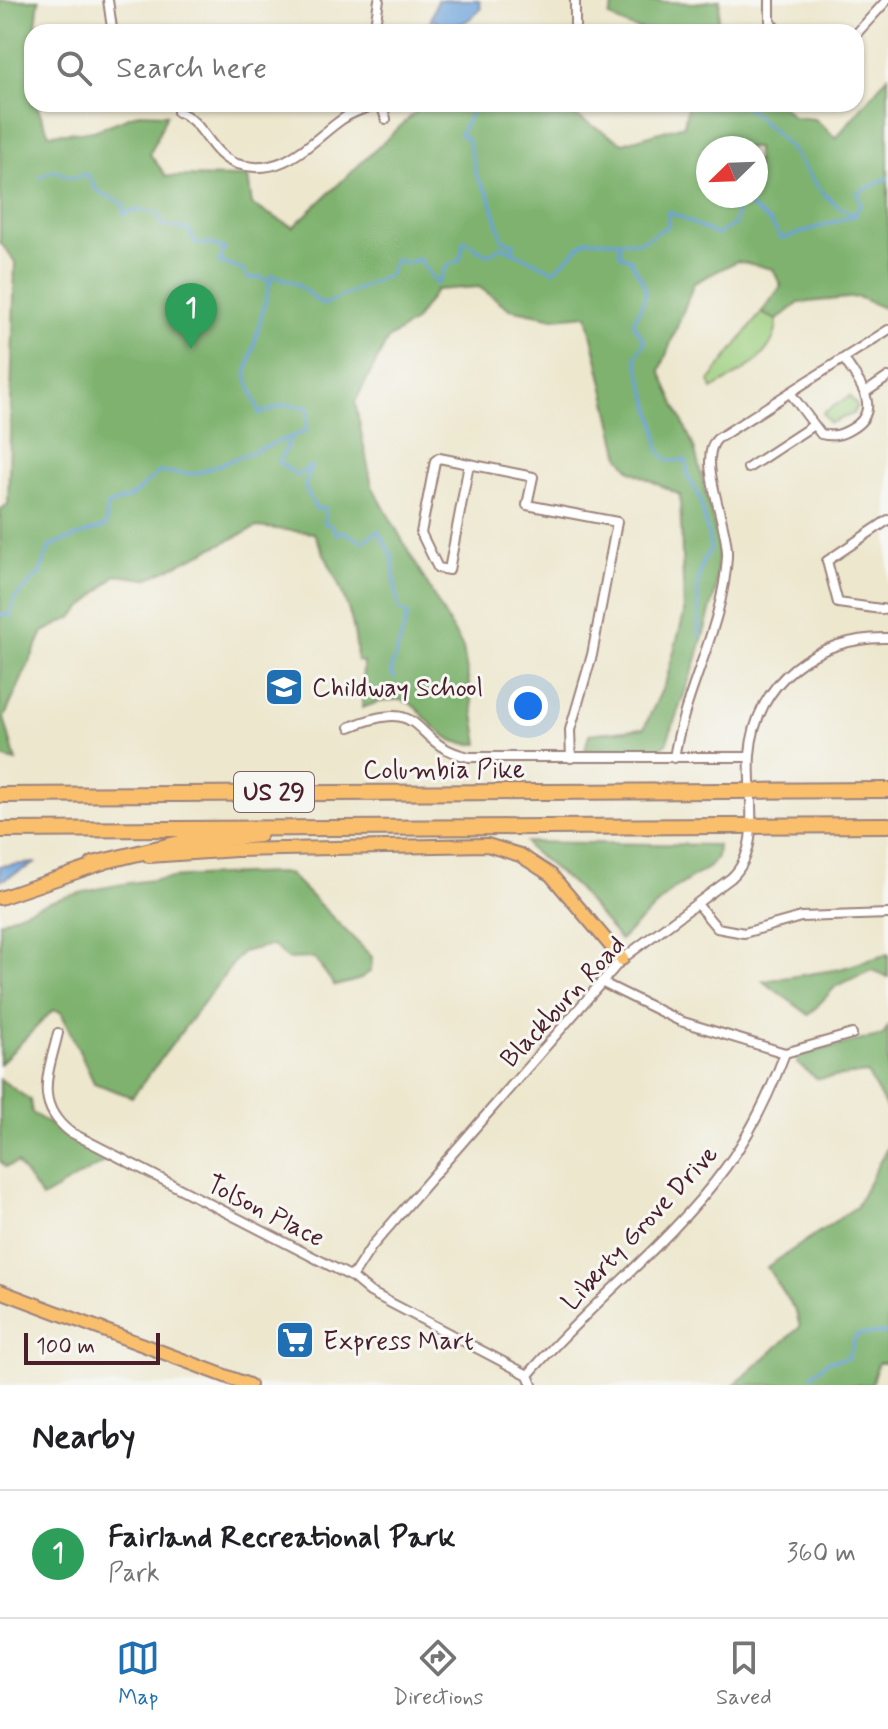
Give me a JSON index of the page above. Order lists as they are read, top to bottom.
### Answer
{
  "streets": {
    "highway": ["Columbia Pike", "US 29"],
    "street": ["Blackburn Road", "Tolson Place", "Liberty Grove Drive"]
  },
  "crossings": [
    ["Columbia Pike", "Blackburn Road"],
    ["US 29", "Blackburn Road"],
    ["Blackburn Road", "Tolson Place"],
    ["Tolson Place", "Liberty Grove Drive"]
  ],
  "places": {
    "school or university": ["Childway School"],
    "supermarket": ["Express Mart"]
  },
  "scale_bar": "100 m",
  "north": "bottom left",
  "page": {
    "search": "Search here",
    "pins": "1",
    "scale": "100 m",
    "heading": "Nearby",
    "list": [
      {
        "mark": "1",
        "name": "Fairland Recreational Park",
        "note": "Park",
        "value": "360 m"
      }
    ],
    "nav": ["Map", "Directions", "Saved"]
  }
}
